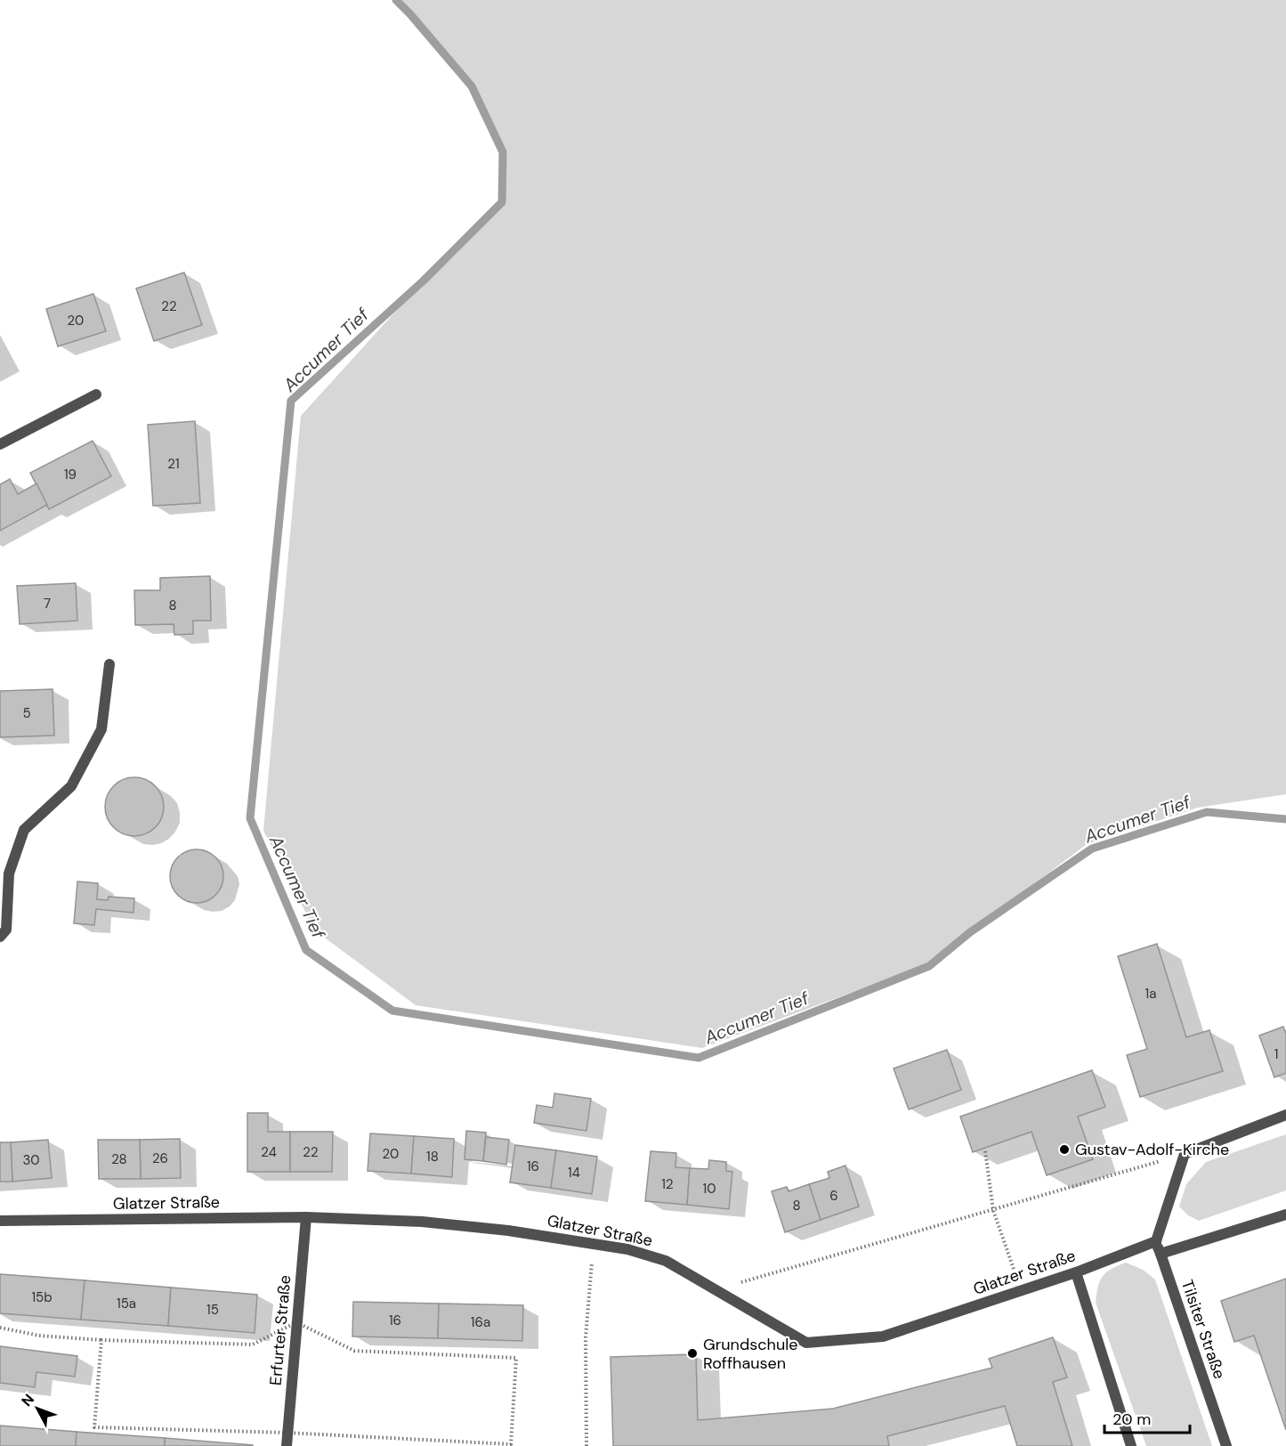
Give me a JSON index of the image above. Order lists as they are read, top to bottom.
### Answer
{
  "streets": {
    "street": ["Glatzer Straße", "Tilsiter Straße", "Erfurter Straße"]
  },
  "crossings": [
    ["Glatzer Straße", "Tilsiter Straße"],
    ["Glatzer Straße", "Erfurter Straße"]
  ],
  "water": ["Accumer Tief"],
  "places": ["Gustav-Adolf-Kirche", "Grundschule Roffhausen"],
  "house_numbers": [
    "22",
    "20",
    "21",
    "19",
    "7",
    "8",
    "5",
    "1a",
    "1",
    "24",
    "22",
    "20",
    "18",
    "26",
    "28",
    "30",
    "16",
    "14",
    "12",
    "10",
    "6",
    "8",
    "15b",
    "15a",
    "15",
    "16",
    "16a"
  ],
  "scale_bar": "20 m",
  "north": "top left"
}
